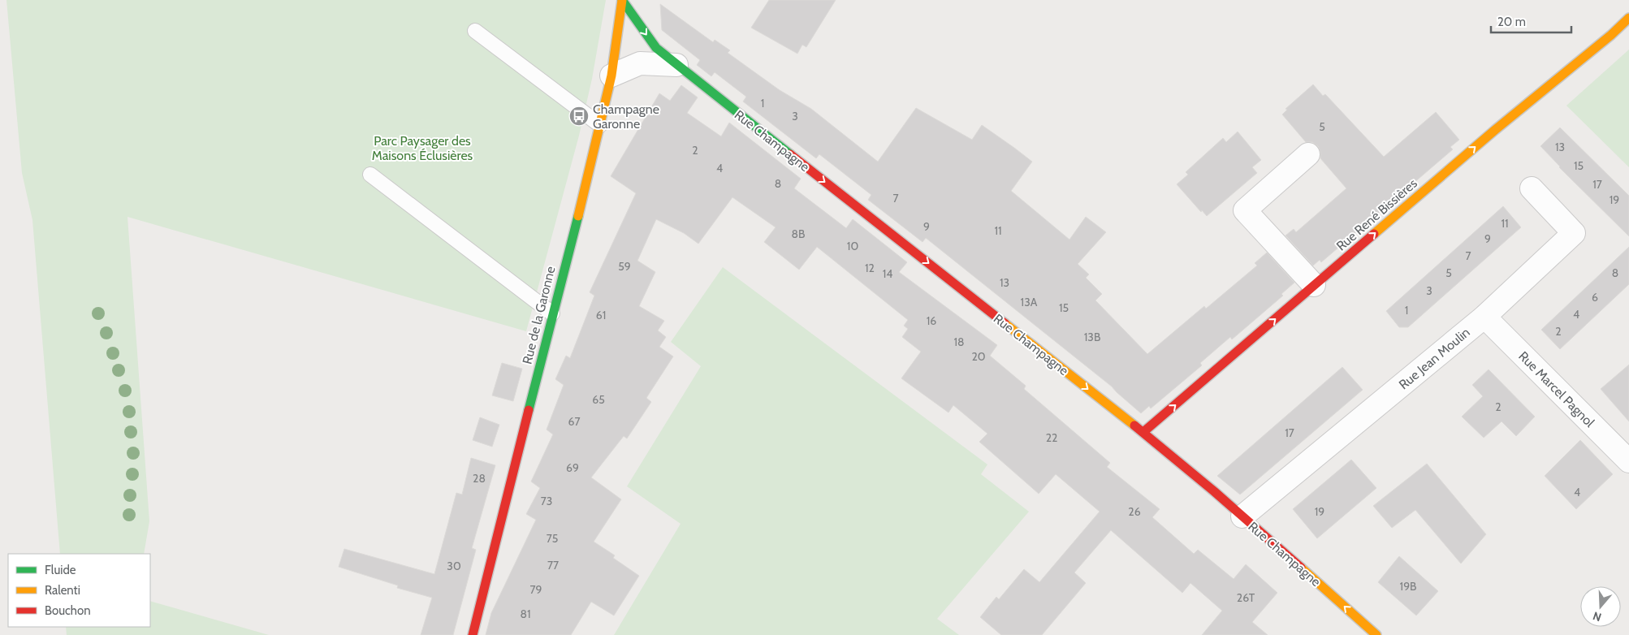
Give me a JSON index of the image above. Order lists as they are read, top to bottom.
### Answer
{
  "streets": {
    "street": [
      "Rue Champagne",
      "Rue René Bissières",
      "Rue de la Garonne",
      "Rue Jean Moulin",
      "Rue Marcel Pagnol"
    ]
  },
  "crossings": [
    ["Rue Champagne", "Rue René Bissières"],
    ["Rue Champagne", "Rue de la Garonne"],
    ["Rue Champagne", "Rue Jean Moulin"],
    ["Rue Jean Moulin", "Rue Marcel Pagnol"]
  ],
  "one_way": ["Rue René Bissières"],
  "parks": ["Parc Paysager des Maisons Éclusières"],
  "places": {
    "bus stop": ["Champagne Garonne"]
  },
  "house_numbers": [
    "1",
    "3",
    "5",
    "13",
    "2",
    "15",
    "4",
    "8",
    "17",
    "7",
    "19",
    "11",
    "9",
    "11",
    "8B",
    "9",
    "10",
    "7",
    "59",
    "12",
    "5",
    "8",
    "14",
    "13",
    "3",
    "6",
    "13A",
    "15",
    "1",
    "4",
    "61",
    "16",
    "2",
    "13B",
    "18",
    "20",
    "65",
    "2",
    "67",
    "17",
    "22",
    "69",
    "28",
    "4",
    "73",
    "26",
    "19",
    "75",
    "77",
    "30",
    "19B",
    "79",
    "26T",
    "81"
  ],
  "legend": ["Fluide", "Ralenti", "Bouchon"],
  "scale_bar": "20 m",
  "north": "bottom"
}
